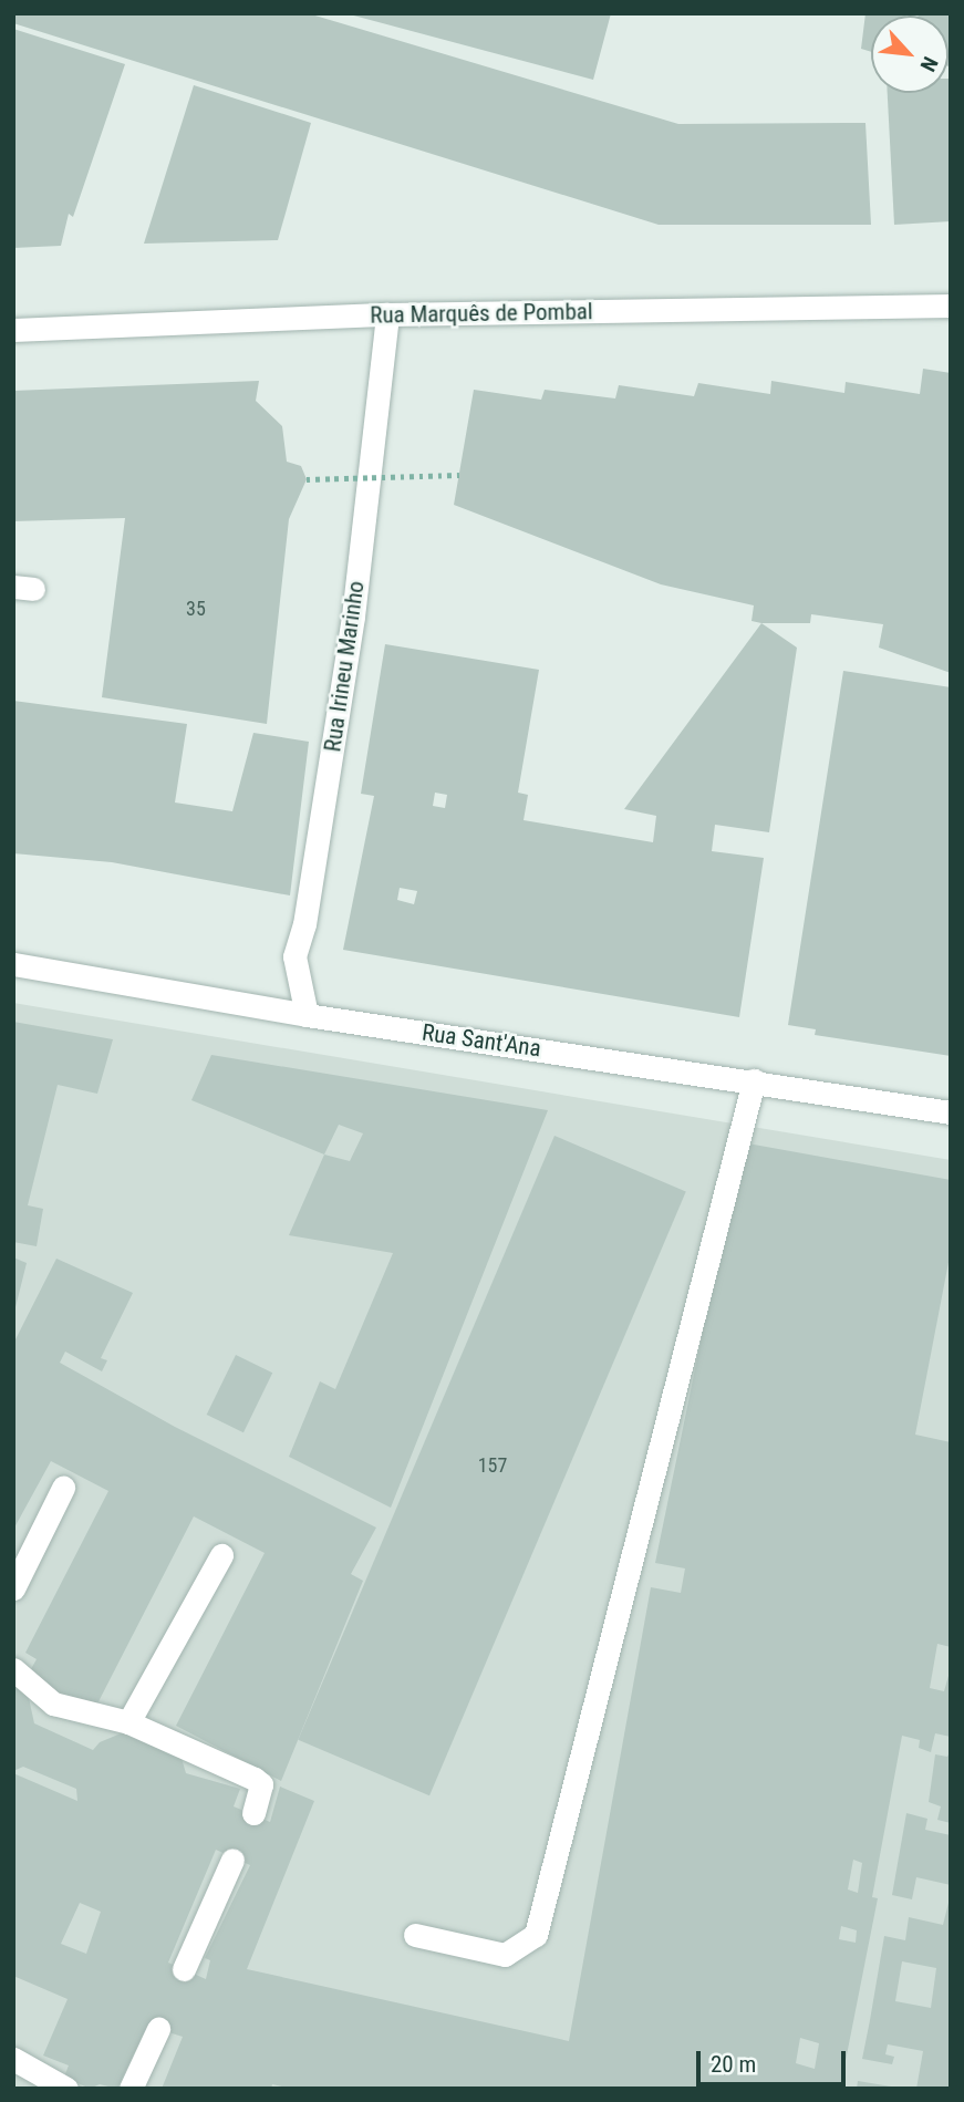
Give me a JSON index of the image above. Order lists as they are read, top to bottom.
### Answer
{
  "streets": {
    "street": ["Rua Marquês de Pombal", "Rua Irineu Marinho", "Rua Sant'Ana"]
  },
  "crossings": [
    ["Rua Marquês de Pombal", "Rua Irineu Marinho"],
    ["Rua Irineu Marinho", "Rua Sant'Ana"]
  ],
  "house_numbers": ["35", "157"],
  "scale_bar": "20 m",
  "north": "bottom right"
}
